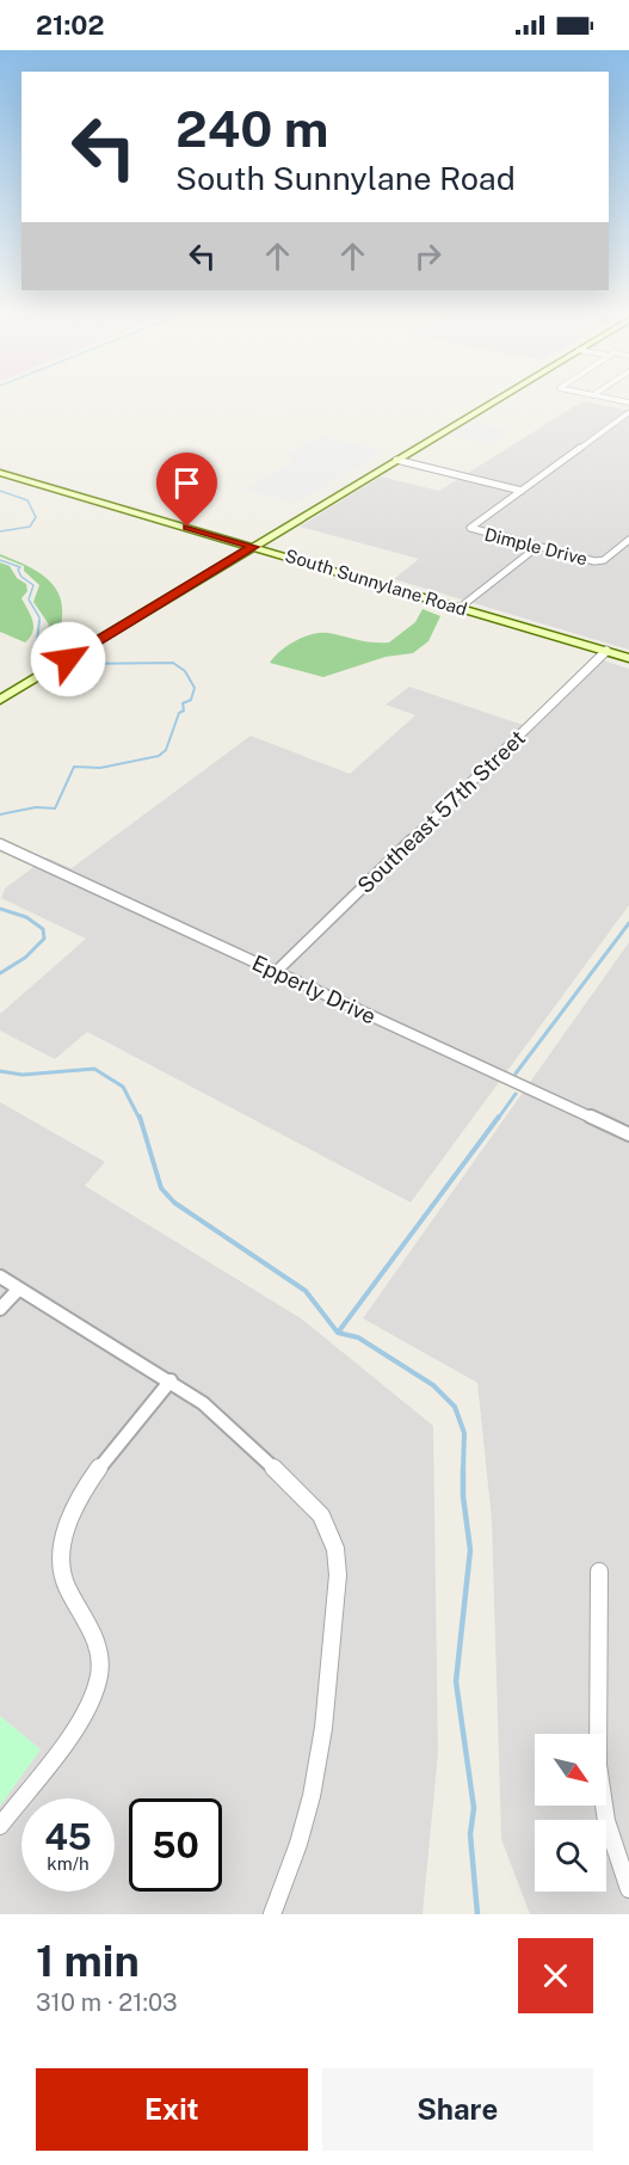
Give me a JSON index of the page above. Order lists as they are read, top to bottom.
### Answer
{
  "streets": {
    "main road": ["South Sunnylane Road"],
    "street": ["Dimple Drive", "Southeast 57th Street", "Epperly Drive"]
  },
  "crossings": [
    ["South Sunnylane Road", "Southeast 57th Street"],
    ["Southeast 57th Street", "Epperly Drive"]
  ],
  "north": "bottom right",
  "page": {
    "status": "21:02",
    "turn": ["240 m", "South Sunnylane Road"],
    "speed": "45 km/h",
    "limit": "50",
    "heading": ["1 min", "310 m · 21:03"],
    "buttons": ["Exit", "Share"]
  }
}
